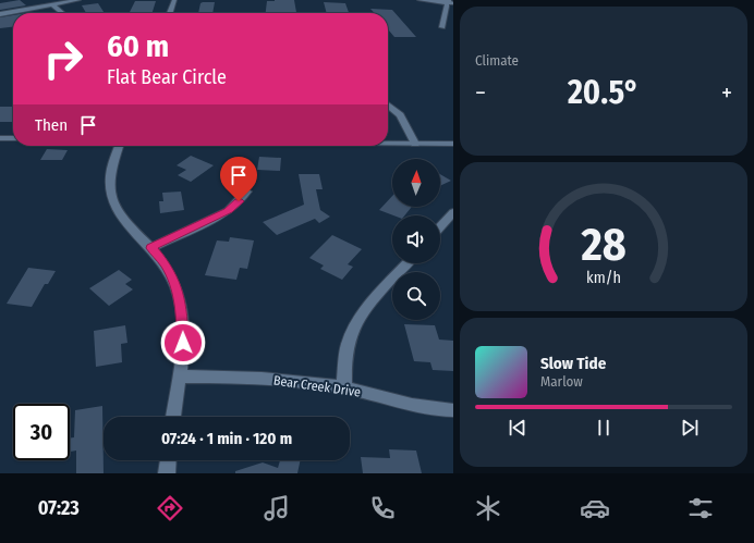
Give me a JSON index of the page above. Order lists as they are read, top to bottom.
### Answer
{
  "streets": {
    "street": ["Bear Creek Drive"]
  },
  "north": "top",
  "page": {
    "tile": "Climate",
    "turn": ["60 m", "Flat Bear Circle"],
    "heat": ["−", "20.5°", "+"],
    "then": "Then",
    "song": ["Slow Tide", "Marlow"],
    "limit": "30",
    "trip": "07:24 · 1 min · 120 m",
    "tabs": "07:23",
    "gauge": ["28", "km/h"]
  }
}
